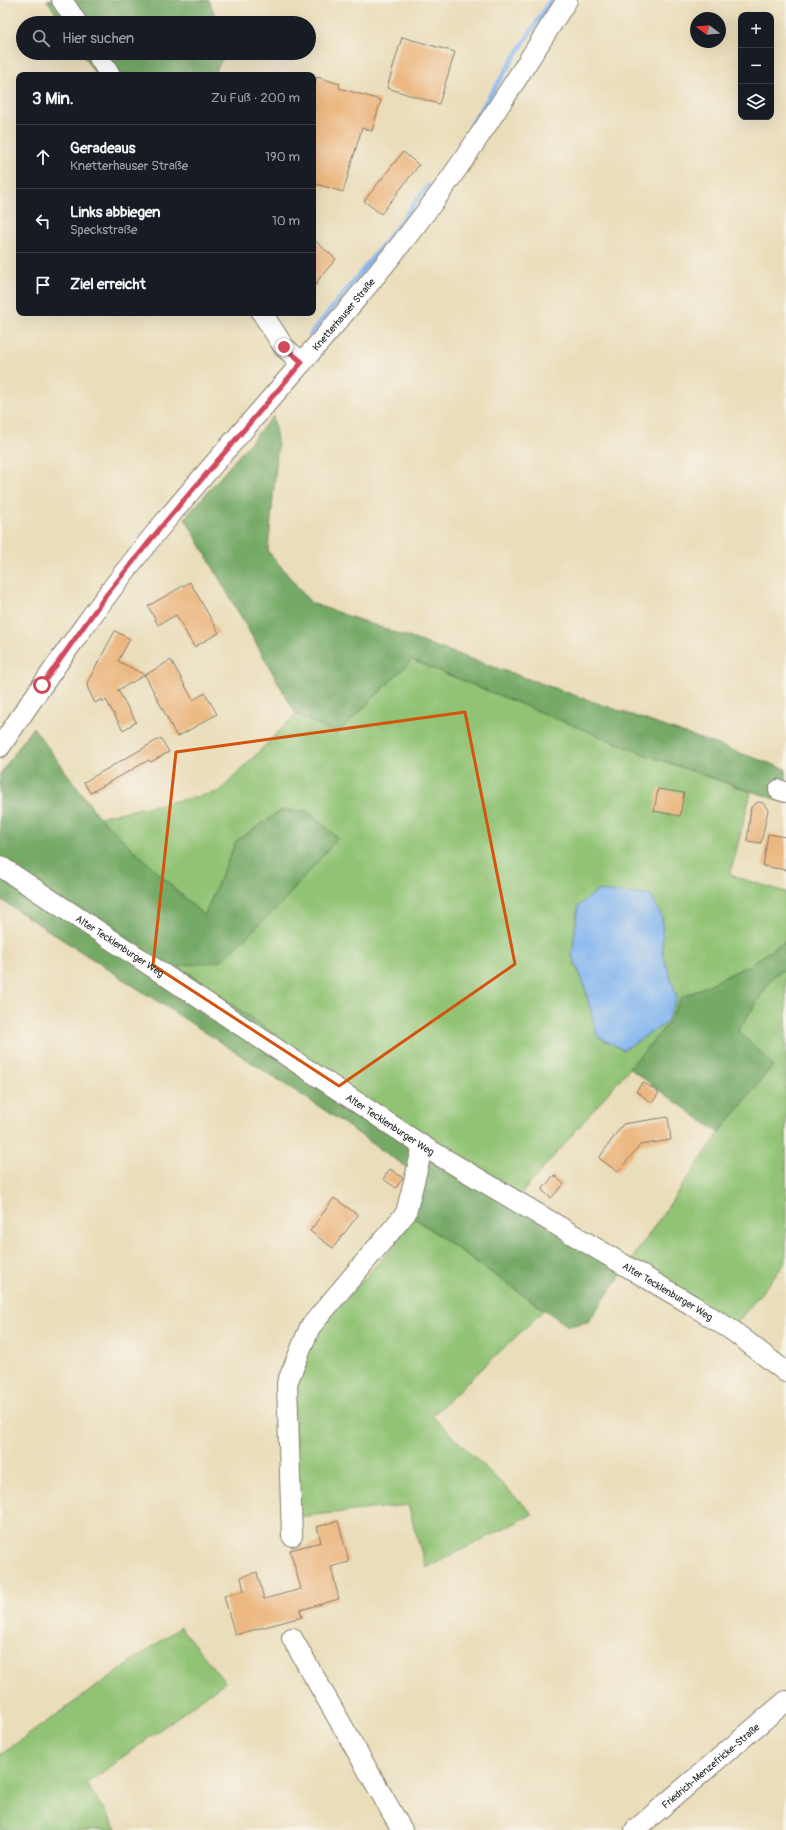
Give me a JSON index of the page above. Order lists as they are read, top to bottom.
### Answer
{
  "streets": {
    "street": ["Knetterhauser Straße", "Alter Tecklenburger Weg", "Friedrich-Menzefricke-Straße"]
  },
  "north": "left",
  "page": {
    "map_buttons": ["+", "−"],
    "search": "Hier suchen",
    "heading": ["3 Min.", "Zu Fuß · 200 m"],
    "list": [
      ["Geradeaus", "Knetterhauser Straße", "190 m"],
      ["Links abbiegen", "Speckstraße", "10 m"],
      "Ziel erreicht"
    ]
  }
}
